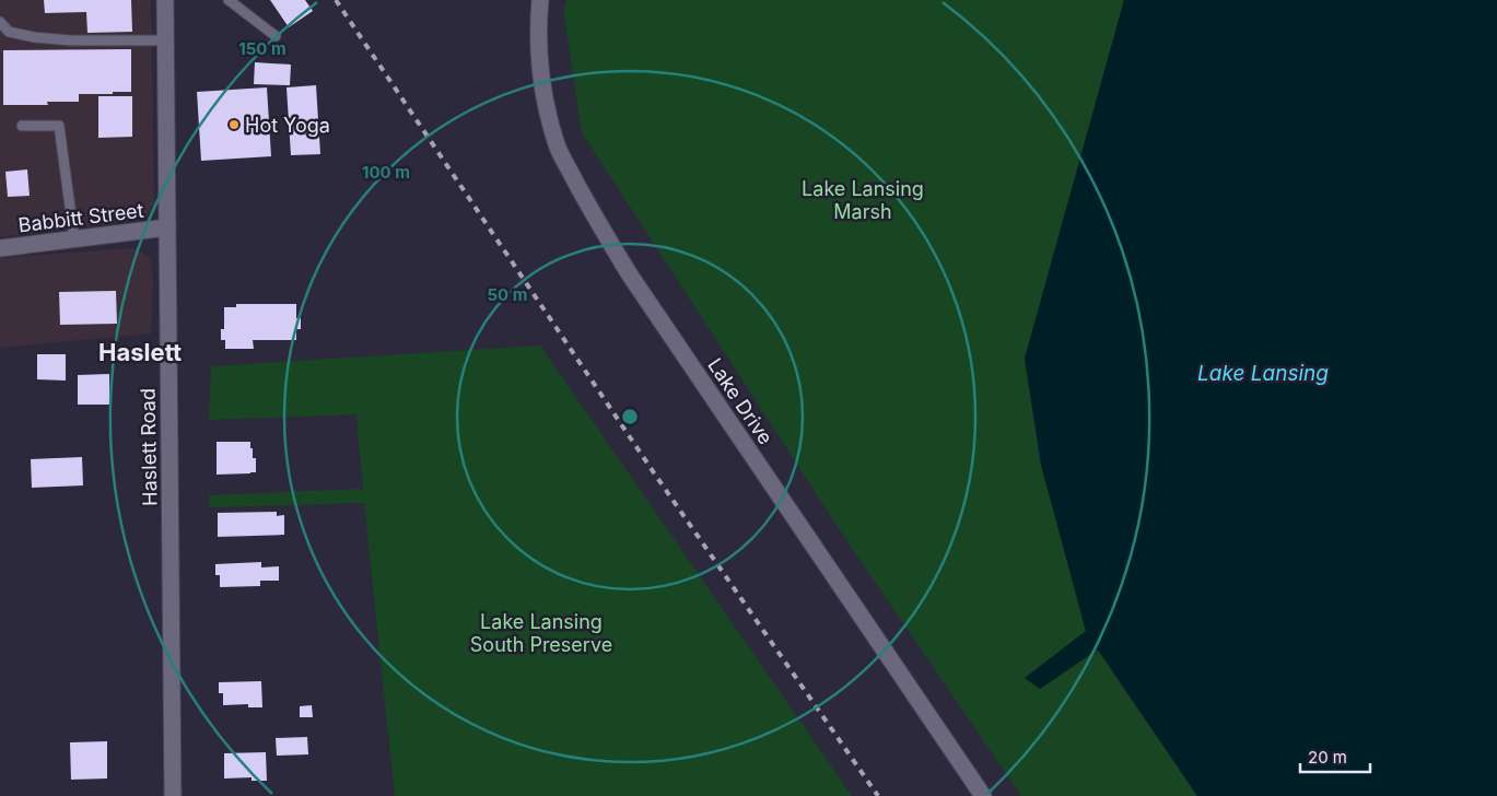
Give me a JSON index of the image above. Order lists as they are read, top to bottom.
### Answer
{
  "streets": {
    "street": ["Babbitt Street", "Lake Drive", "Haslett Road"]
  },
  "crossings": [
    ["Babbitt Street", "Haslett Road"]
  ],
  "districts": ["Haslett"],
  "water": ["Lake Lansing"],
  "parks": ["Lake Lansing Marsh", "Lake Lansing South Preserve"],
  "places": ["Hot Yoga"],
  "scale_bar": "20 m",
  "rings": ["150 m", "100 m", "50 m"]
}
